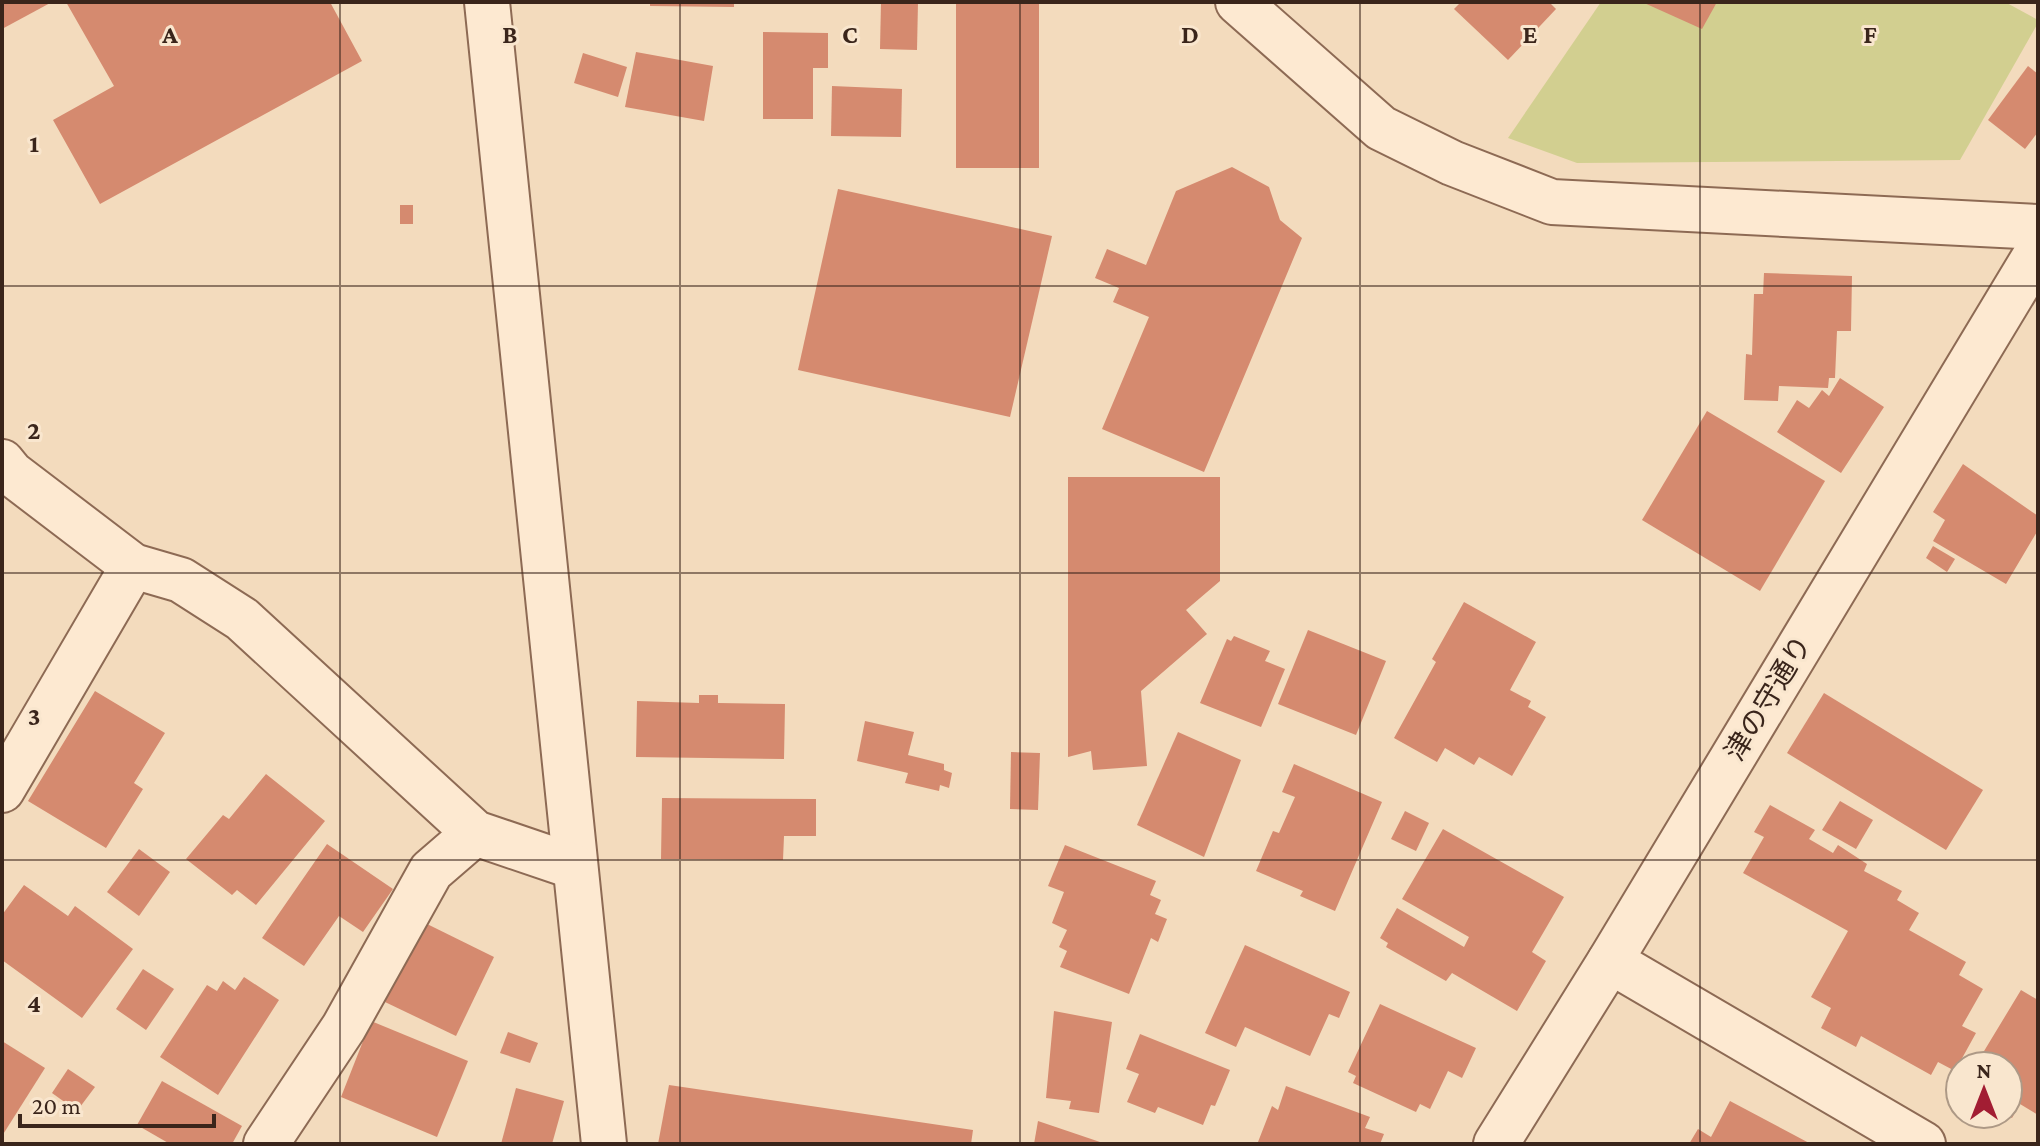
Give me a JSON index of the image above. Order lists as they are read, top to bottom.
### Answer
{
  "streets": {
    "street": ["津の守通り"]
  },
  "scale_bar": "20 m",
  "north": "top",
  "grid": {
    "columns": [
      "A",
      "B",
      "C",
      "D",
      "E",
      "F"
    ],
    "rows": [
      "1",
      "2",
      "3",
      "4"
    ]
  }
}
